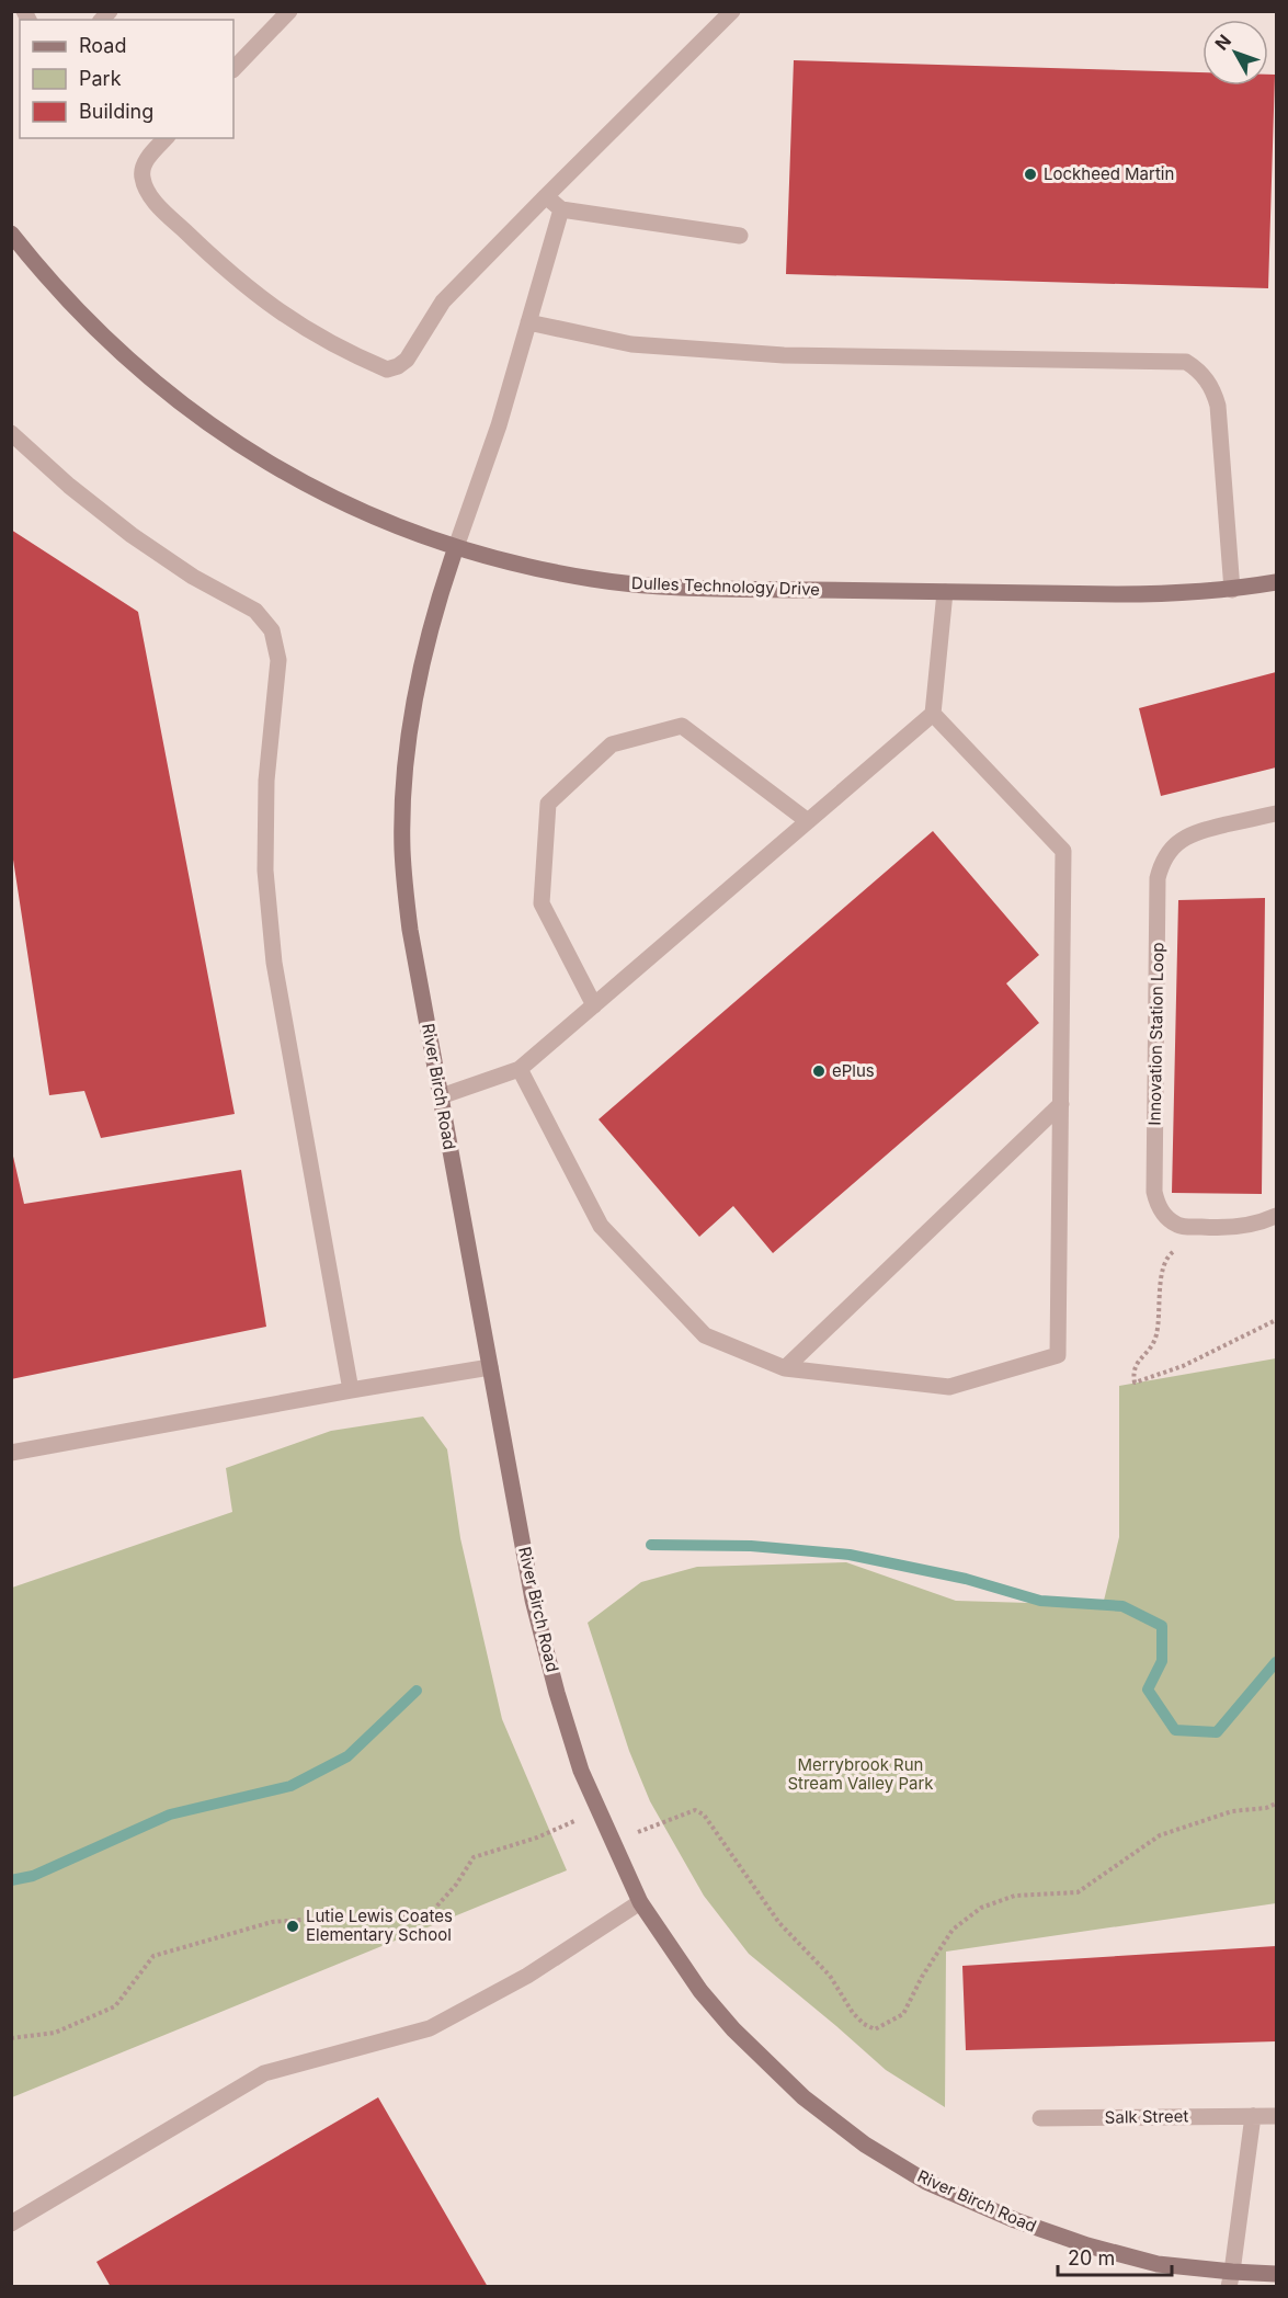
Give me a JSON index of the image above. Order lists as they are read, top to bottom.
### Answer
{
  "streets": {
    "street": [
      "Dulles Technology Drive",
      "Innovation Station Loop",
      "River Birch Road",
      "Salk Street"
    ]
  },
  "crossings": [
    ["Dulles Technology Drive", "River Birch Road"]
  ],
  "parks": ["Merrybrook Run Stream Valley Park"],
  "places": ["Lockheed Martin", "ePlus", "Lutie Lewis Coates Elementary School"],
  "legend": ["Road", "Park", "Building"],
  "scale_bar": "20 m",
  "north": "top left"
}
